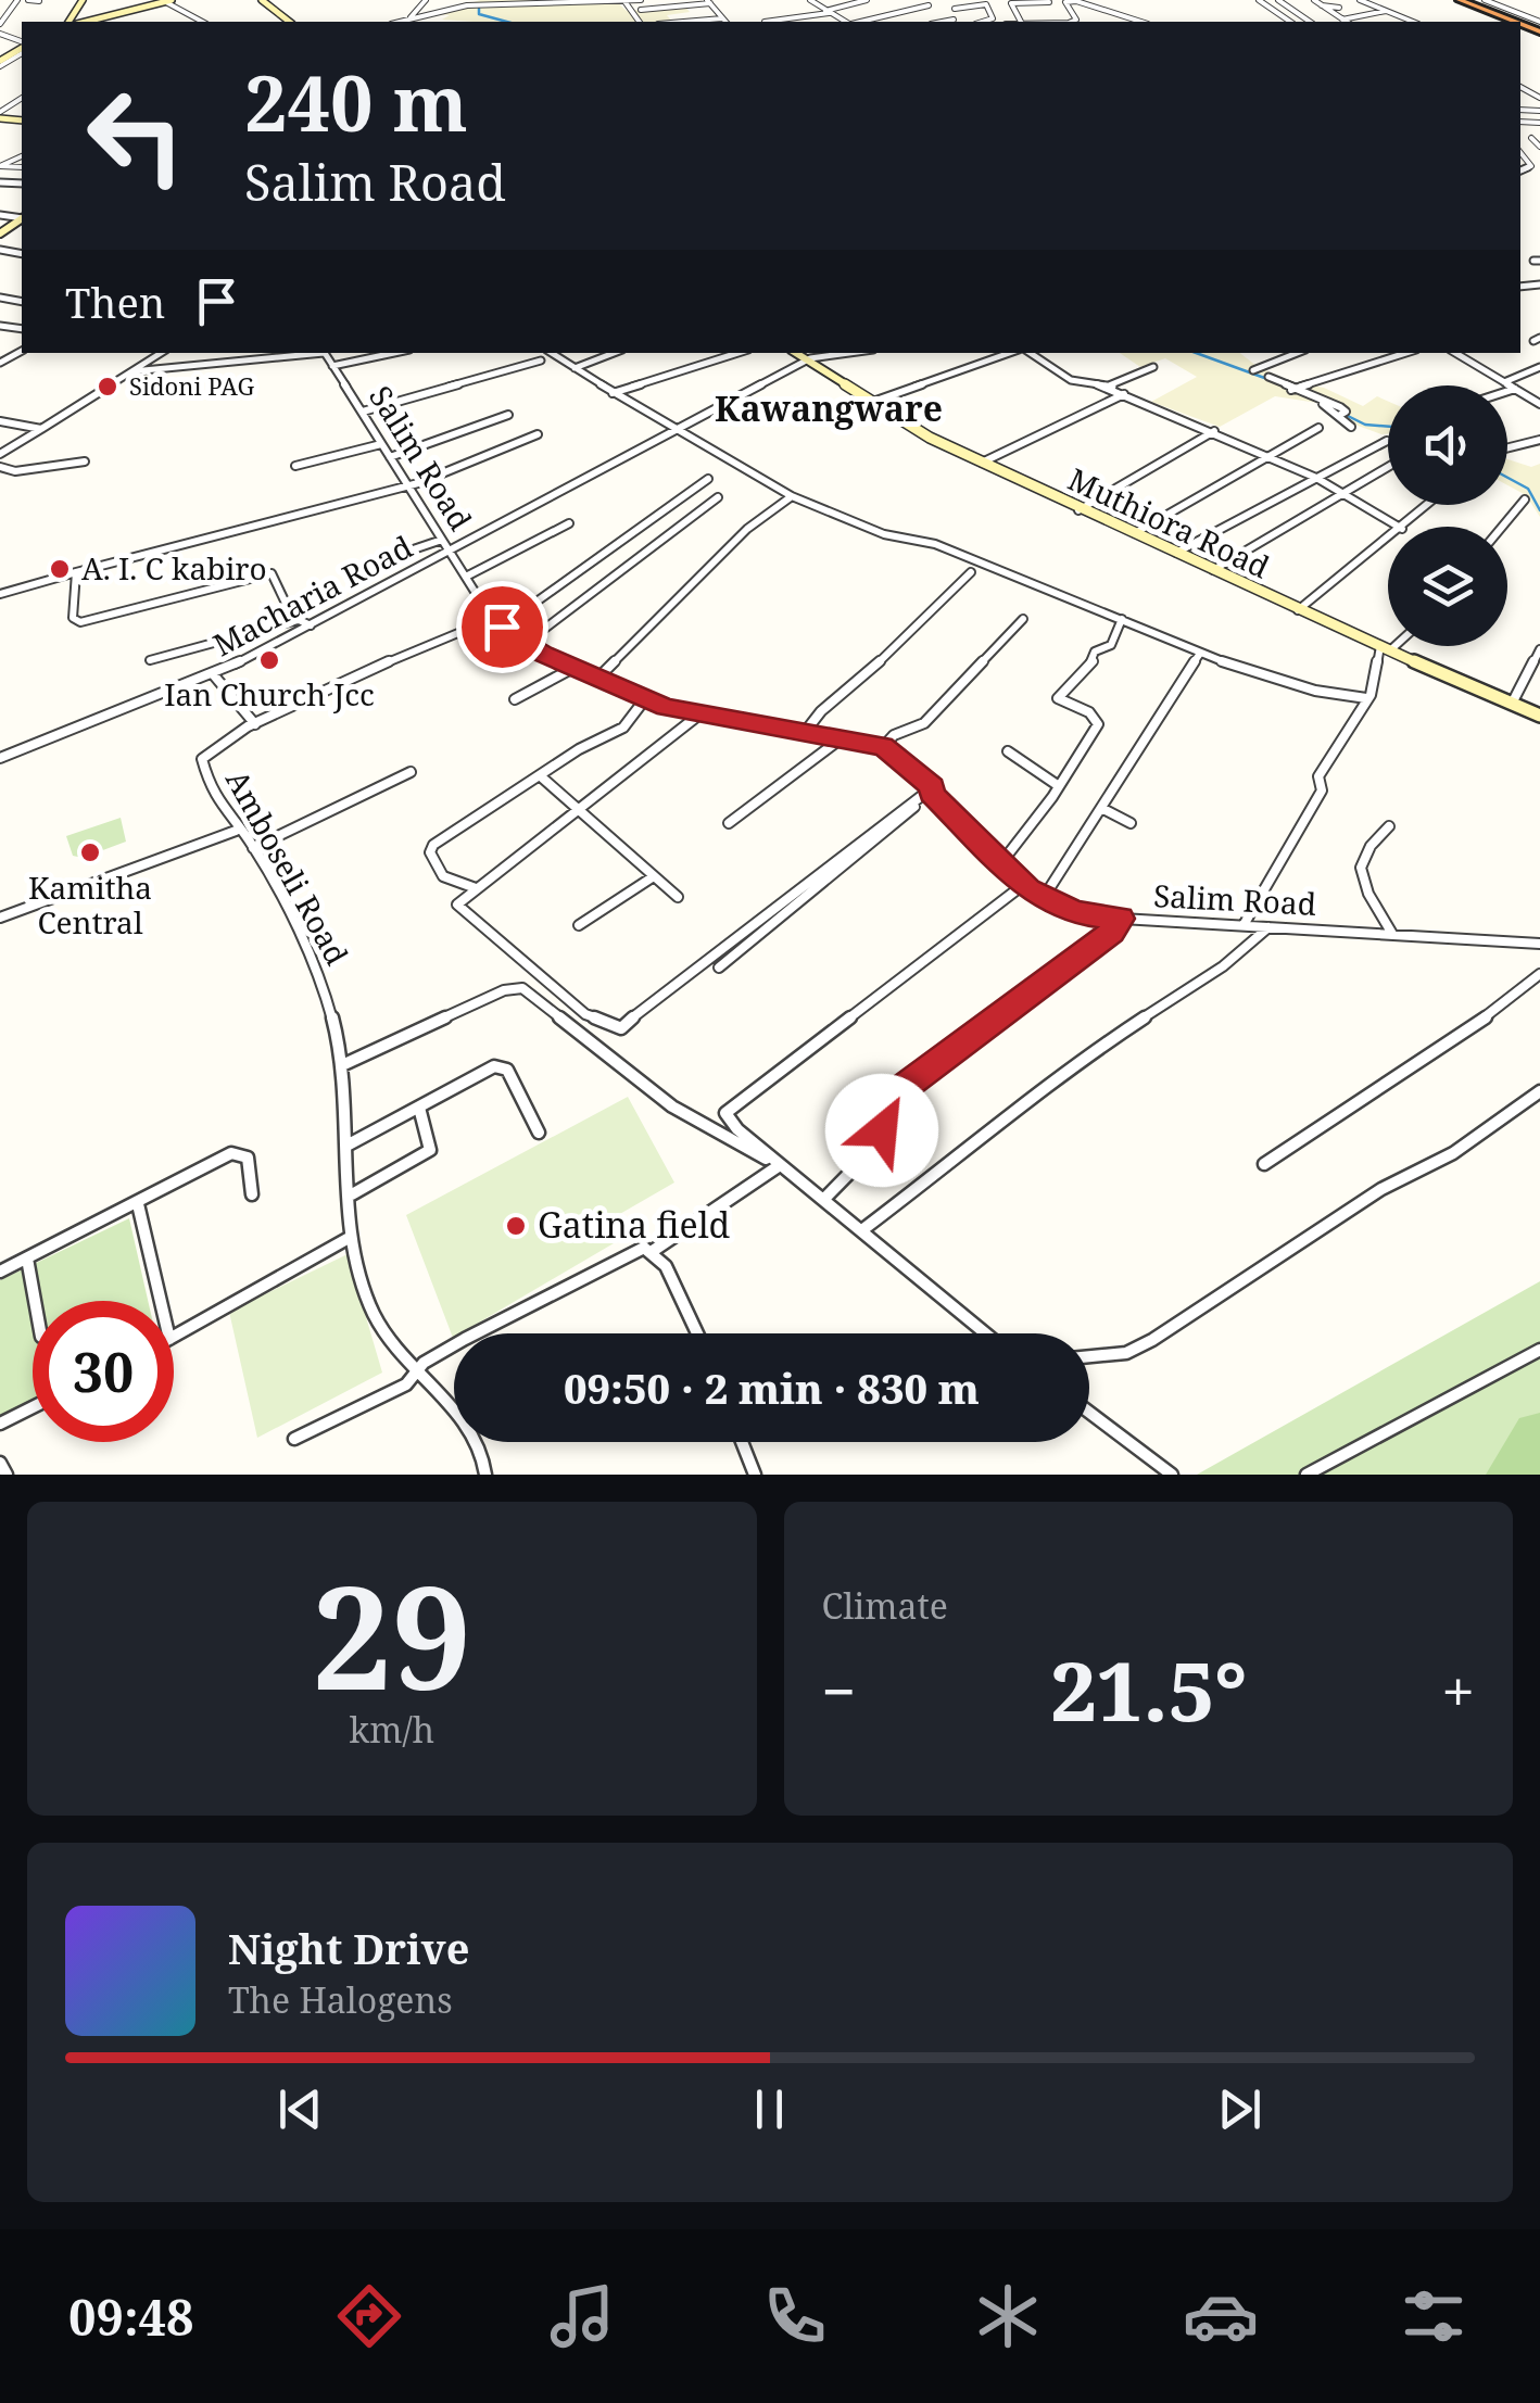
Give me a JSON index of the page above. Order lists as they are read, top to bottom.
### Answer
{
  "streets": {
    "street": [
      "Salim Road",
      "Muthiora Road",
      "Macharia Road",
      "Amboseli Road"
    ]
  },
  "crossings": [
    ["Salim Road", "Macharia Road"],
    ["Salim Road", "Amboseli Road"],
    ["Muthiora Road", "Macharia Road"]
  ],
  "districts": ["Kawangware"],
  "places": [
    "Sidoni PAG",
    "A. I. C kabiro",
    "Ian Church Jcc",
    "Kamitha Central",
    "Gatina field"
  ],
  "page": {
    "turn": ["240 m", "Salim Road"],
    "then": "Then",
    "limit": "30",
    "trip": "09:50 · 2 min · 830 m",
    "tile": [
      ["29", "km/h"],
      "Climate"
    ],
    "heat": ["−", "21.5°", "+"],
    "song": ["Night Drive", "The Halogens"],
    "tabs": "09:48"
  }
}
